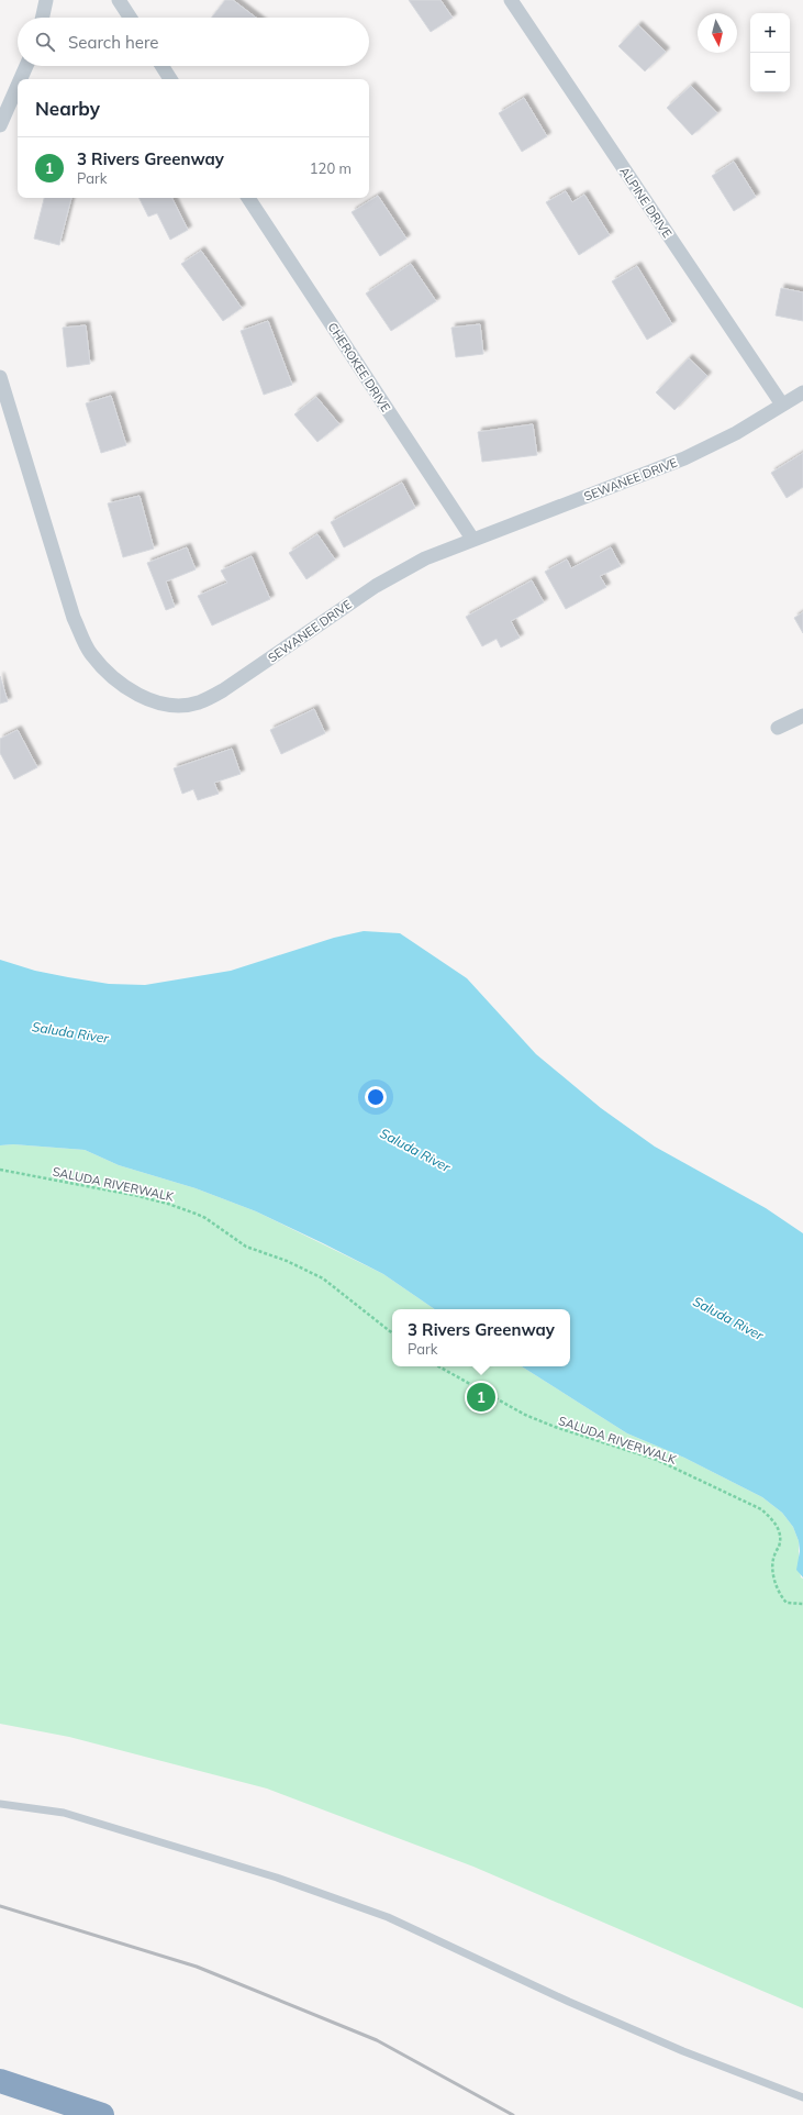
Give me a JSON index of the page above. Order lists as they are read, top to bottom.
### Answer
{
  "streets": {
    "street": ["ALPINE DRIVE", "CHEROKEE DRIVE", "SEWANEE DRIVE"],
    "path": ["SALUDA RIVERWALK"]
  },
  "crossings": [
    ["ALPINE DRIVE", "SEWANEE DRIVE"],
    ["CHEROKEE DRIVE", "SEWANEE DRIVE"]
  ],
  "water": ["Saluda River"],
  "north": "bottom",
  "page": {
    "map_buttons": ["+", "−"],
    "search": "Search here",
    "heading": "Nearby",
    "list": [
      {
        "mark": "1",
        "name": "3 Rivers Greenway",
        "note": "Park",
        "value": "120 m"
      }
    ],
    "popup": ["3 Rivers Greenway", "Park"],
    "pins": "1"
  }
}
